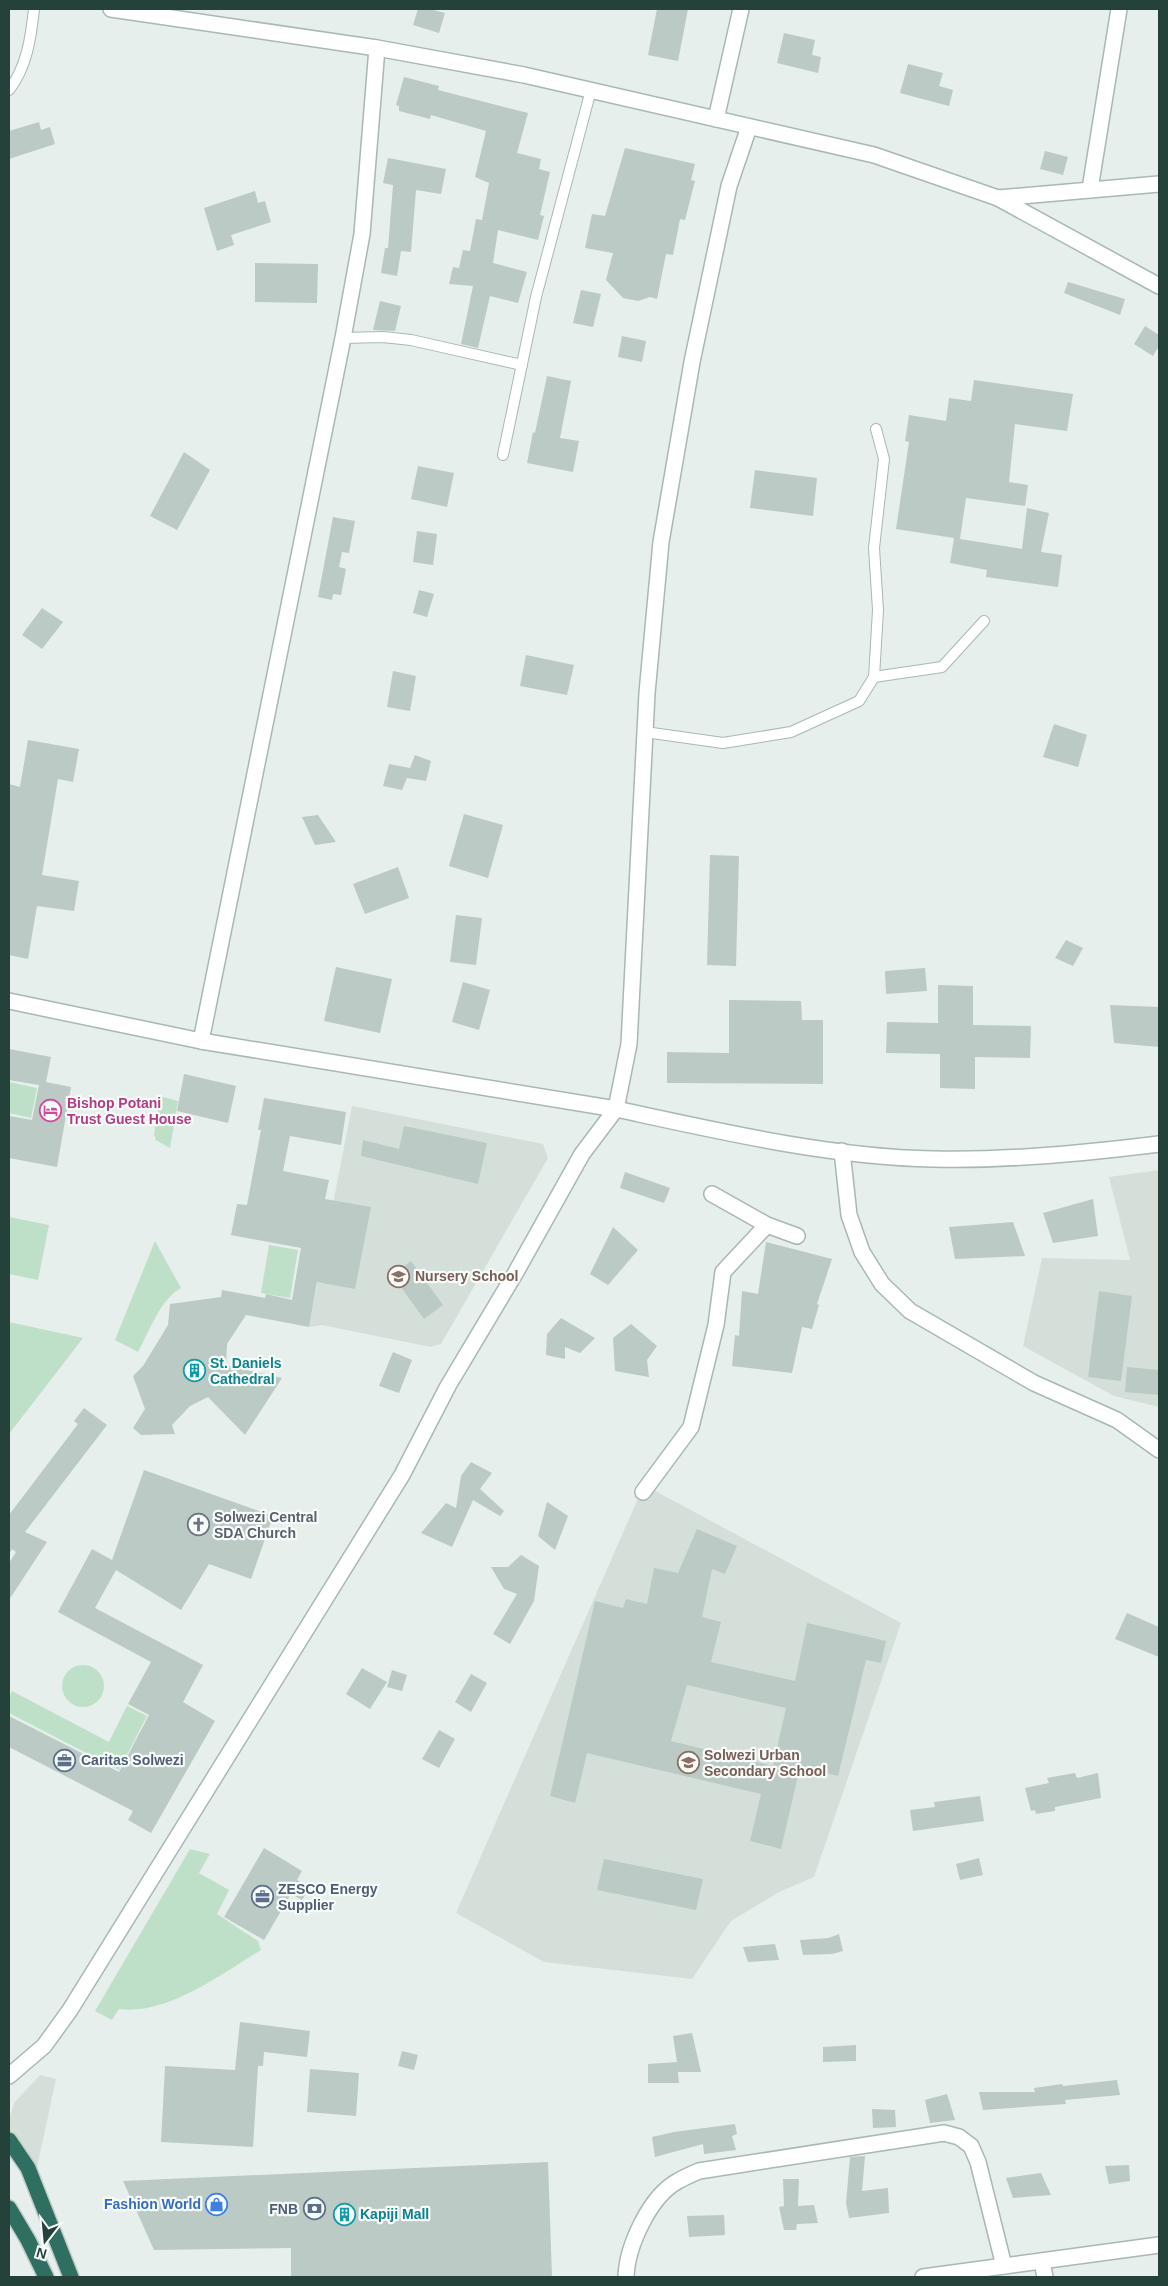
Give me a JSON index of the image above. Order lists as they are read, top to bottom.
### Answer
{
  "places": {
    "hotel": ["Bishop Potani Trust Guest House"],
    "school or university": ["Nursery School", "Solwezi Urban Secondary School"],
    "building": ["St. Daniels Cathedral", "Kapiji Mall"],
    "church": ["Solwezi Central SDA Church"],
    "office": ["Caritas Solwezi", "ZESCO Energy Supplier"],
    "shop": ["Fashion World"],
    "bank": ["FNB"]
  },
  "north": "bottom"
}
